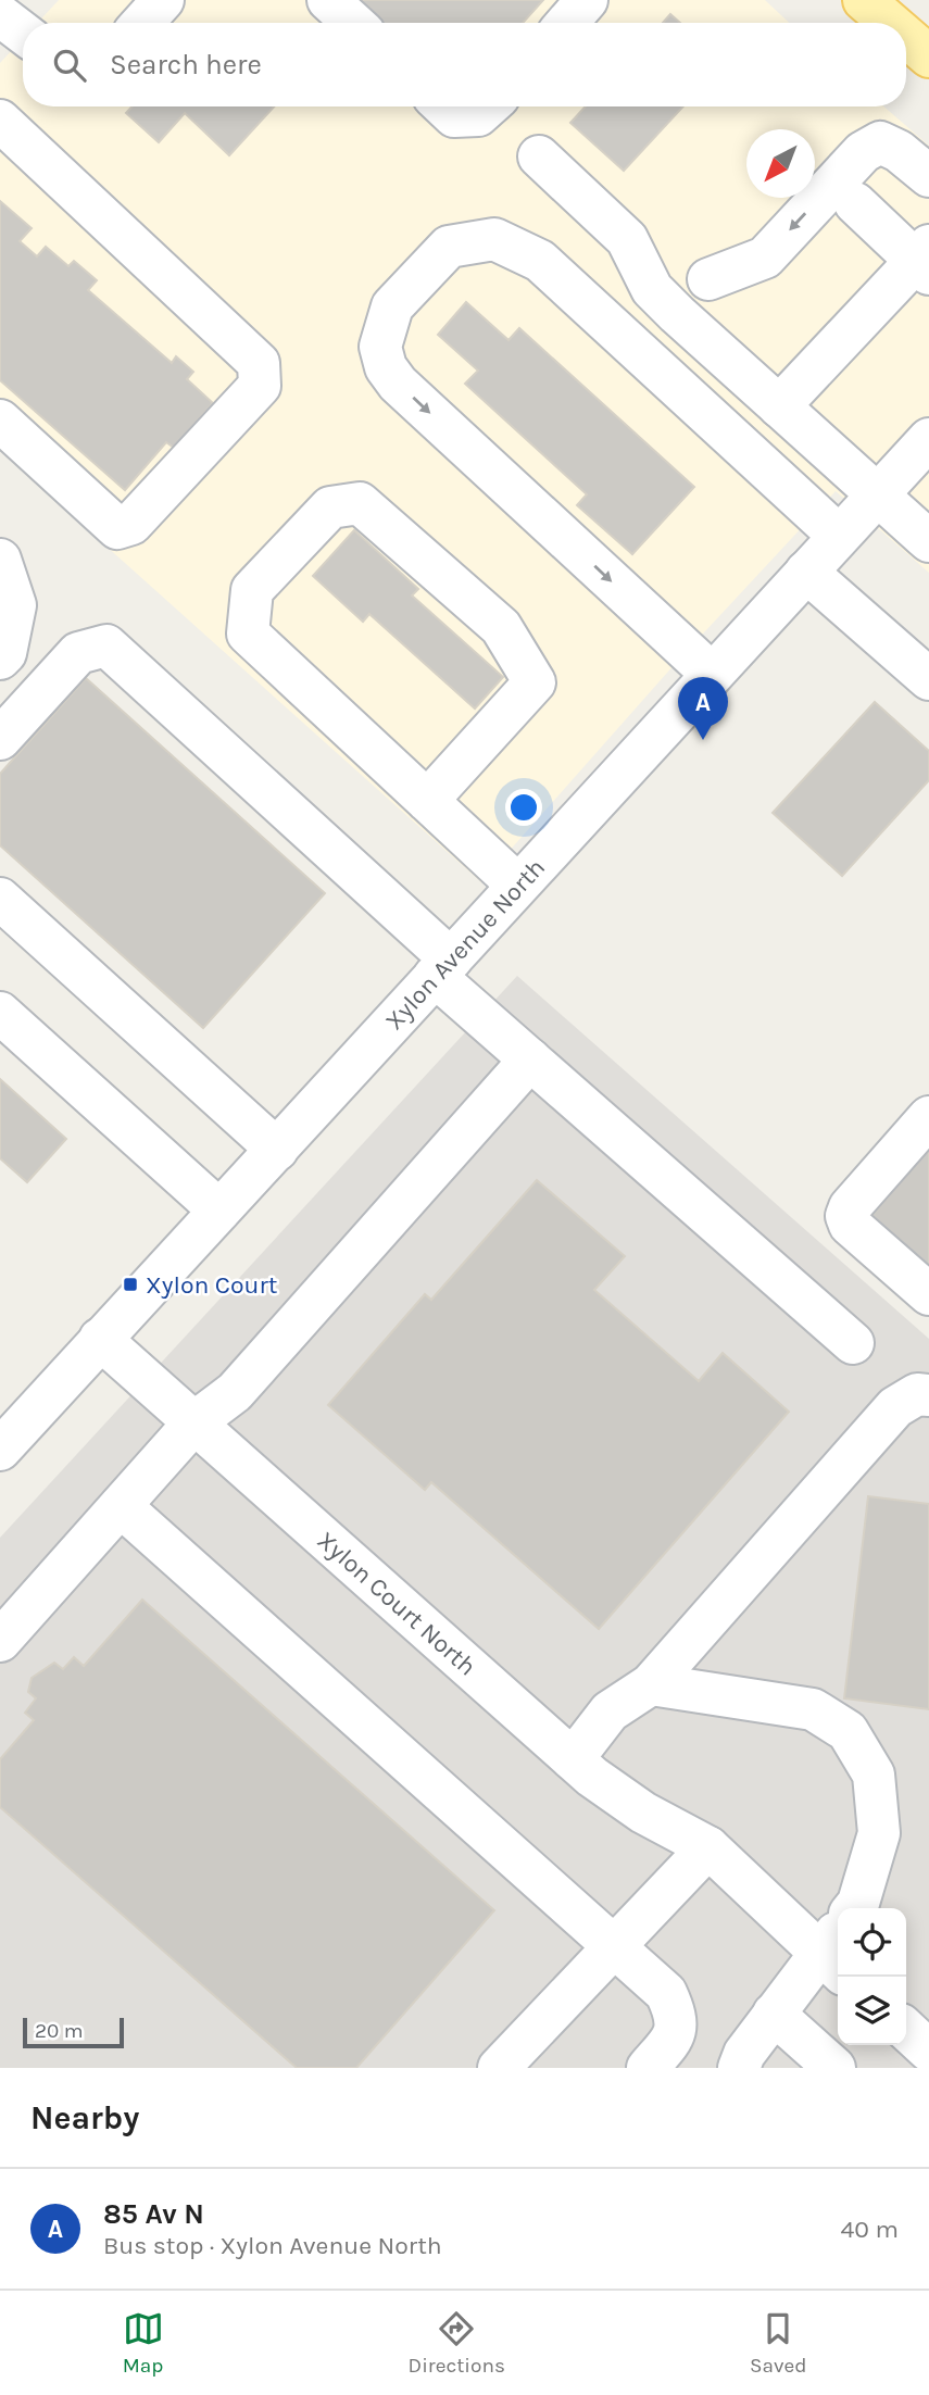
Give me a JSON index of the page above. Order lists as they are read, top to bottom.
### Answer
{
  "streets": {
    "street": ["Xylon Avenue North", "Xylon Court North"]
  },
  "crossings": [
    ["Xylon Avenue North", "Xylon Court North"]
  ],
  "places": {
    "transit": ["Xylon Court"]
  },
  "scale_bar": "20 m",
  "north": "bottom left",
  "page": {
    "search": "Search here",
    "pins": "A",
    "scale": "20 m",
    "heading": "Nearby",
    "list": [
      {
        "mark": "A",
        "name": "85 Av N",
        "note": "Bus stop · Xylon Avenue North",
        "value": "40 m"
      }
    ],
    "nav": ["Map", "Directions", "Saved"]
  }
}
